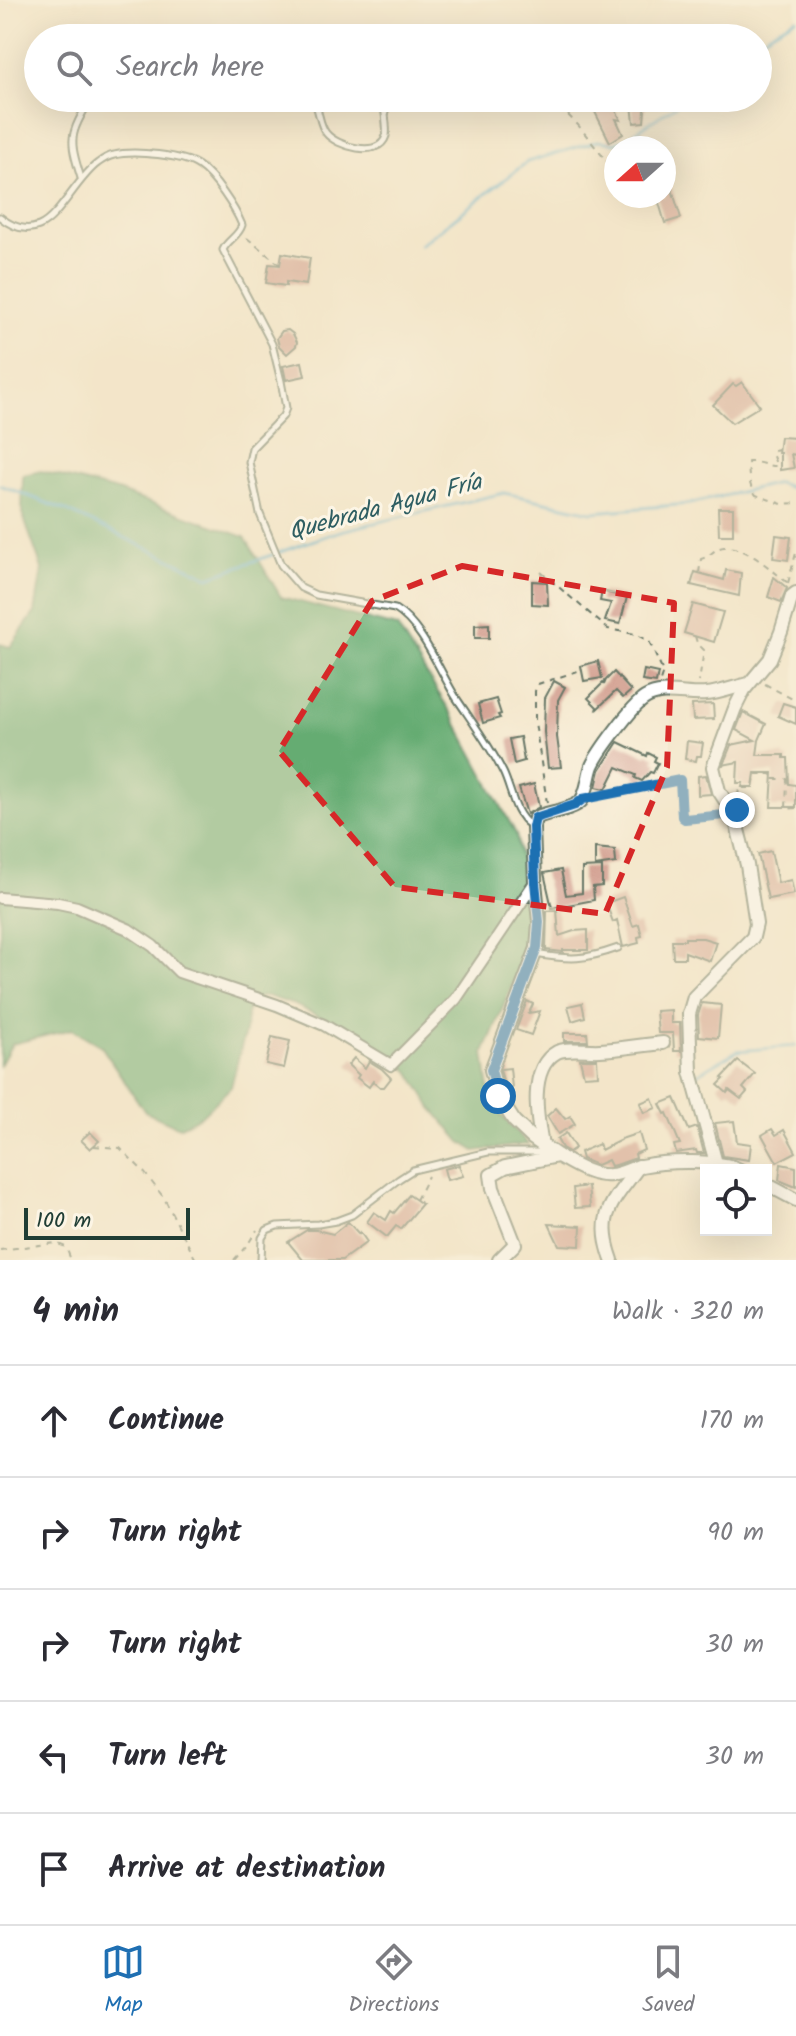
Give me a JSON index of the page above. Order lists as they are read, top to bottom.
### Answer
{
  "water": ["Quebrada Agua Fría"],
  "scale_bar": "100 m",
  "north": "left",
  "page": {
    "search": "Search here",
    "scale": "100 m",
    "heading": ["4 min", "Walk · 320 m"],
    "list": [
      ["Continue", "170 m"],
      ["Turn right", "90 m"],
      ["Turn right", "30 m"],
      ["Turn left", "30 m"],
      "Arrive at destination"
    ],
    "nav": ["Map", "Directions", "Saved"]
  }
}
